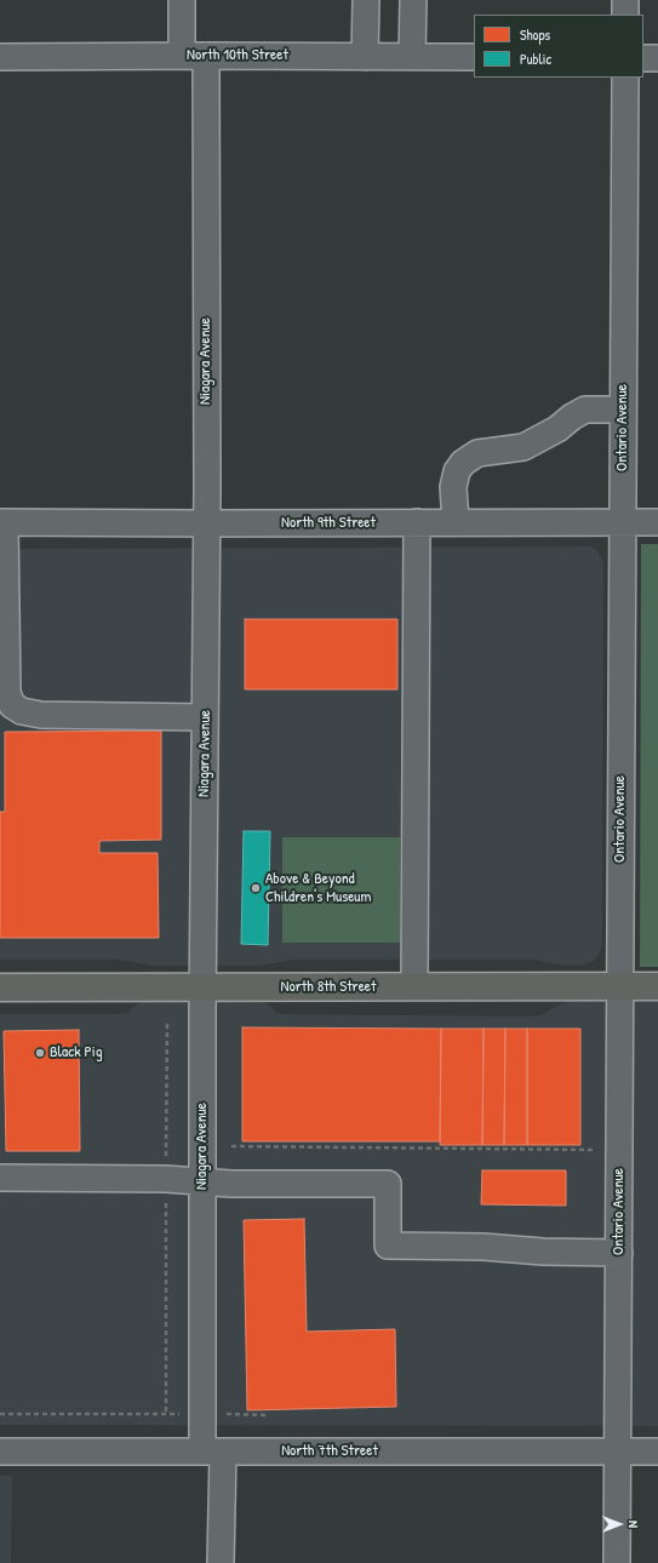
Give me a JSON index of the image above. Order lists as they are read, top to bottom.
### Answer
{
  "streets": {
    "main road": ["North 8th Street"],
    "street": [
      "North 10th Street",
      "Niagara Avenue",
      "Ontario Avenue",
      "North 9th Street",
      "North 7th Street"
    ]
  },
  "crossings": [
    ["North 10th Street", "Niagara Avenue"],
    ["Niagara Avenue", "North 9th Street"],
    ["Niagara Avenue", "North 8th Street"],
    ["Niagara Avenue", "North 7th Street"],
    ["Ontario Avenue", "North 9th Street"],
    ["Ontario Avenue", "North 8th Street"],
    ["Ontario Avenue", "North 7th Street"]
  ],
  "places": ["Above & Beyond Children's Museum", "Black Pig"],
  "legend": ["Shops", "Public"],
  "north": "right"
}
